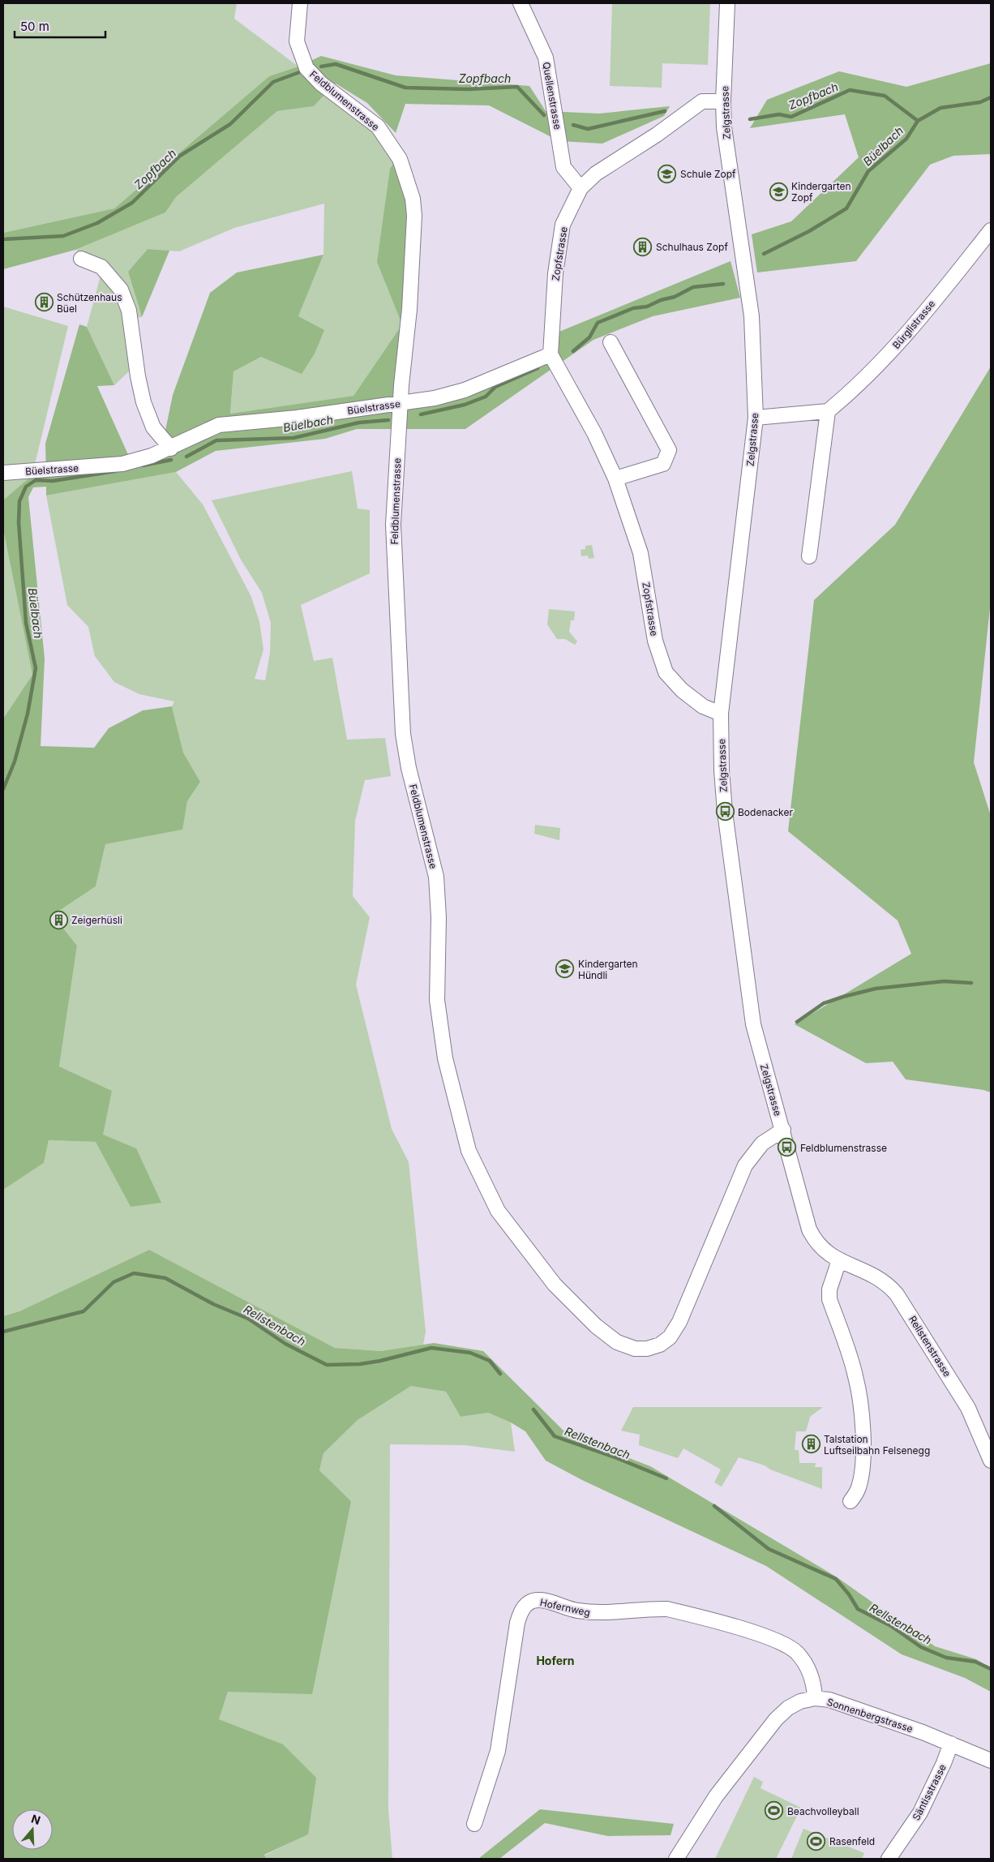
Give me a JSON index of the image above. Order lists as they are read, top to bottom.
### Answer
{
  "streets": {
    "street": [
      "Quellenstrasse",
      "Feldblumenstrasse",
      "Zelgstrasse",
      "Zopfstrasse",
      "Bürglistrasse",
      "Büelstrasse",
      "Rellstenstrasse",
      "Hofernweg",
      "Sonnenbergstrasse",
      "Säntisstrasse"
    ]
  },
  "crossings": [
    ["Quellenstrasse", "Zopfstrasse"],
    ["Feldblumenstrasse", "Zelgstrasse"],
    ["Feldblumenstrasse", "Büelstrasse"],
    ["Zelgstrasse", "Zopfstrasse"],
    ["Zelgstrasse", "Rellstenstrasse"],
    ["Zopfstrasse", "Büelstrasse"],
    ["Hofernweg", "Sonnenbergstrasse"],
    ["Sonnenbergstrasse", "Säntisstrasse"]
  ],
  "districts": ["Hofern"],
  "water": ["Zopfbach", "Büelbach", "Rellstenbach"],
  "places": {
    "school or university": ["Schule Zopf", "Kindergarten Zopf", "Kindergarten Hündli"],
    "building": [
      "Schulhaus Zopf",
      "Schützenhaus Büel",
      "Zeigerhüsli",
      "Talstation Luftseilbahn Felsenegg"
    ],
    "bus stop": ["Bodenacker", "Feldblumenstrasse"],
    "sports": ["Beachvolleyball", "Rasenfeld"]
  },
  "scale_bar": "50 m",
  "north": "top"
}
